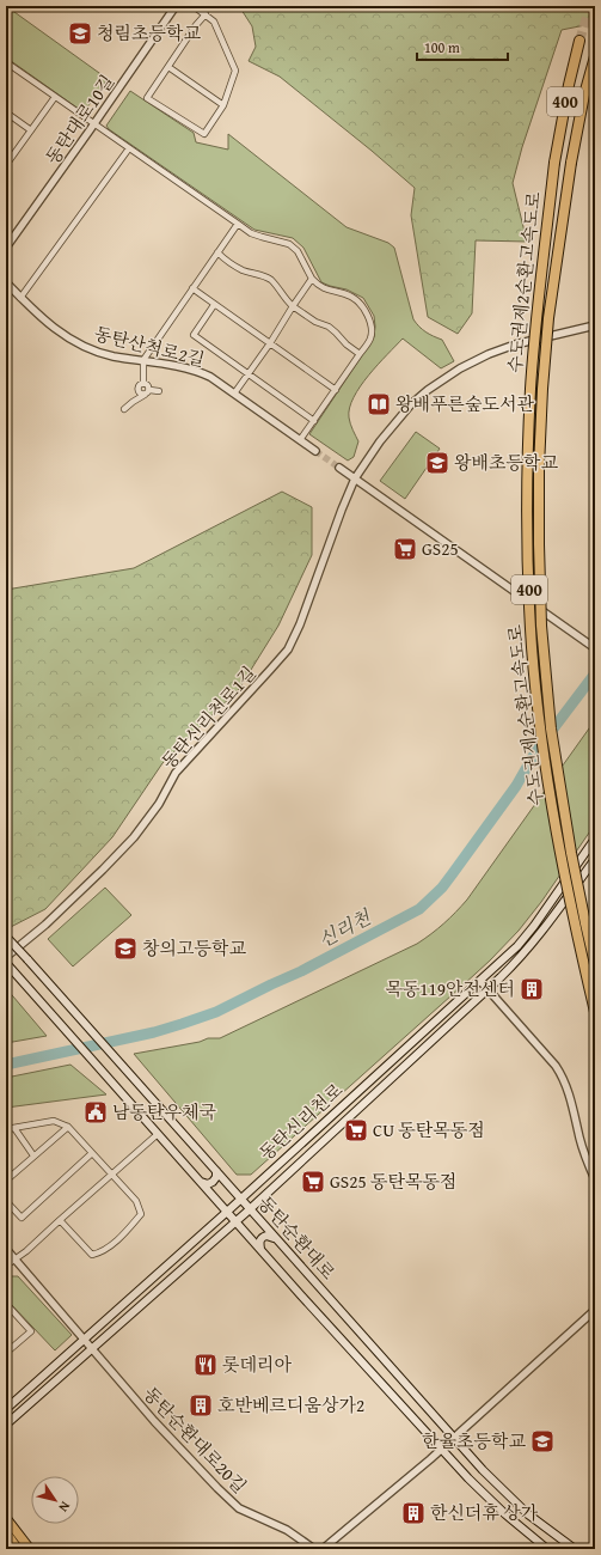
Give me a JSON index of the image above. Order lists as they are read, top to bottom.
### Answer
{
  "streets": {
    "highway": ["400", "수도권제2순환고속도로"],
    "main road": ["동탄신리천로", "동탄순환대로"],
    "street": [
      "동탄대로10길",
      "동탄산척로2길",
      "동탄신리천로1길",
      "동탄순환대로20길"
    ]
  },
  "crossings": [
    ["동탄신리천로", "동탄순환대로"],
    ["동탄신리천로", "동탄순환대로20길"]
  ],
  "water": ["신리천"],
  "places": {
    "school or university": [
      "청림초등학교",
      "왕배초등학교",
      "창의고등학교",
      "한율초등학교"
    ],
    "library": ["왕배푸른숲도서관"],
    "supermarket": ["GS25", "CU 동탄목동점", "GS25 동탄목동점"],
    "building": ["목동119안전센터", "호반베르디움상가2", "한신더휴 상가"],
    "public building": ["남동탄우체국"],
    "restaurant": ["롯데리아"]
  },
  "scale_bar": "100 m",
  "north": "bottom right"
}
